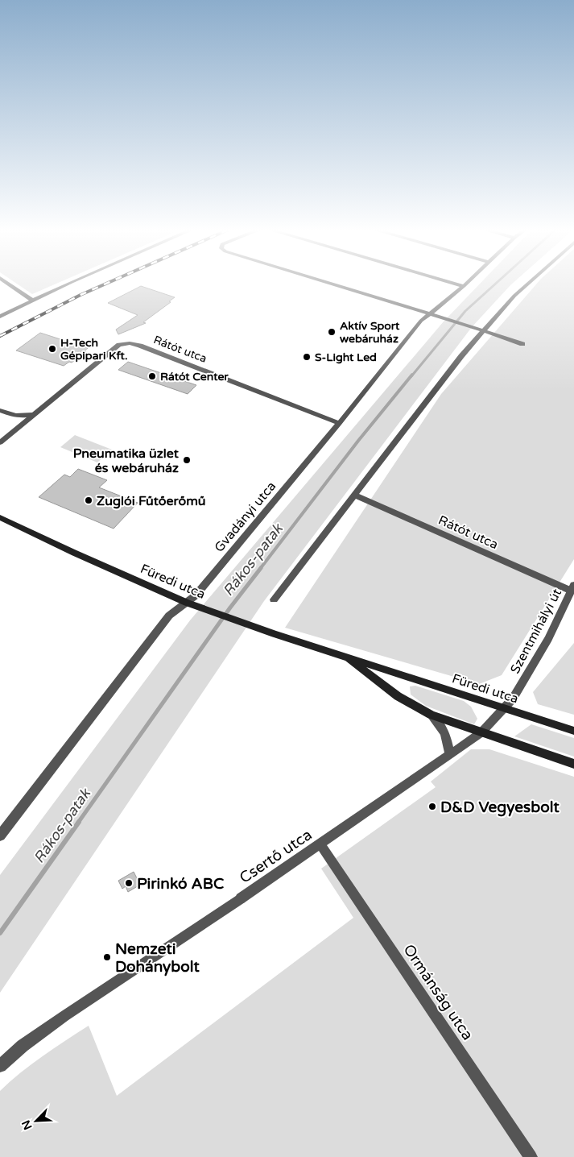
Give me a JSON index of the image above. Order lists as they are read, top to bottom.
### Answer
{
  "streets": {
    "main road": ["Füredi utca"],
    "street": [
      "Rátót utca",
      "Gvadányi utca",
      "Szentmihályi út",
      "Csertő utca",
      "Ormánság utca"
    ]
  },
  "crossings": [
    ["Rátót utca", "Gvadányi utca"],
    ["Rátót utca", "Szentmihályi út"],
    ["Gvadányi utca", "Füredi utca"],
    ["Füredi utca", "Szentmihályi út"],
    ["Füredi utca", "Csertő utca"],
    ["Szentmihályi út", "Csertő utca"],
    ["Csertő utca", "Ormánság utca"]
  ],
  "water": ["Rákos-patak"],
  "places": [
    "Aktív Sport webáruház",
    "H-Tech Gépipari Kft.",
    "S-Light Led",
    "Rátót Center",
    "Pneumatika üzlet és webáruház",
    "Zuglói Fűtőerőmű",
    "D&D Vegyesbolt",
    "Pirinkó ABC",
    "Nemzeti Dohánybolt"
  ],
  "north": "bottom left"
}
